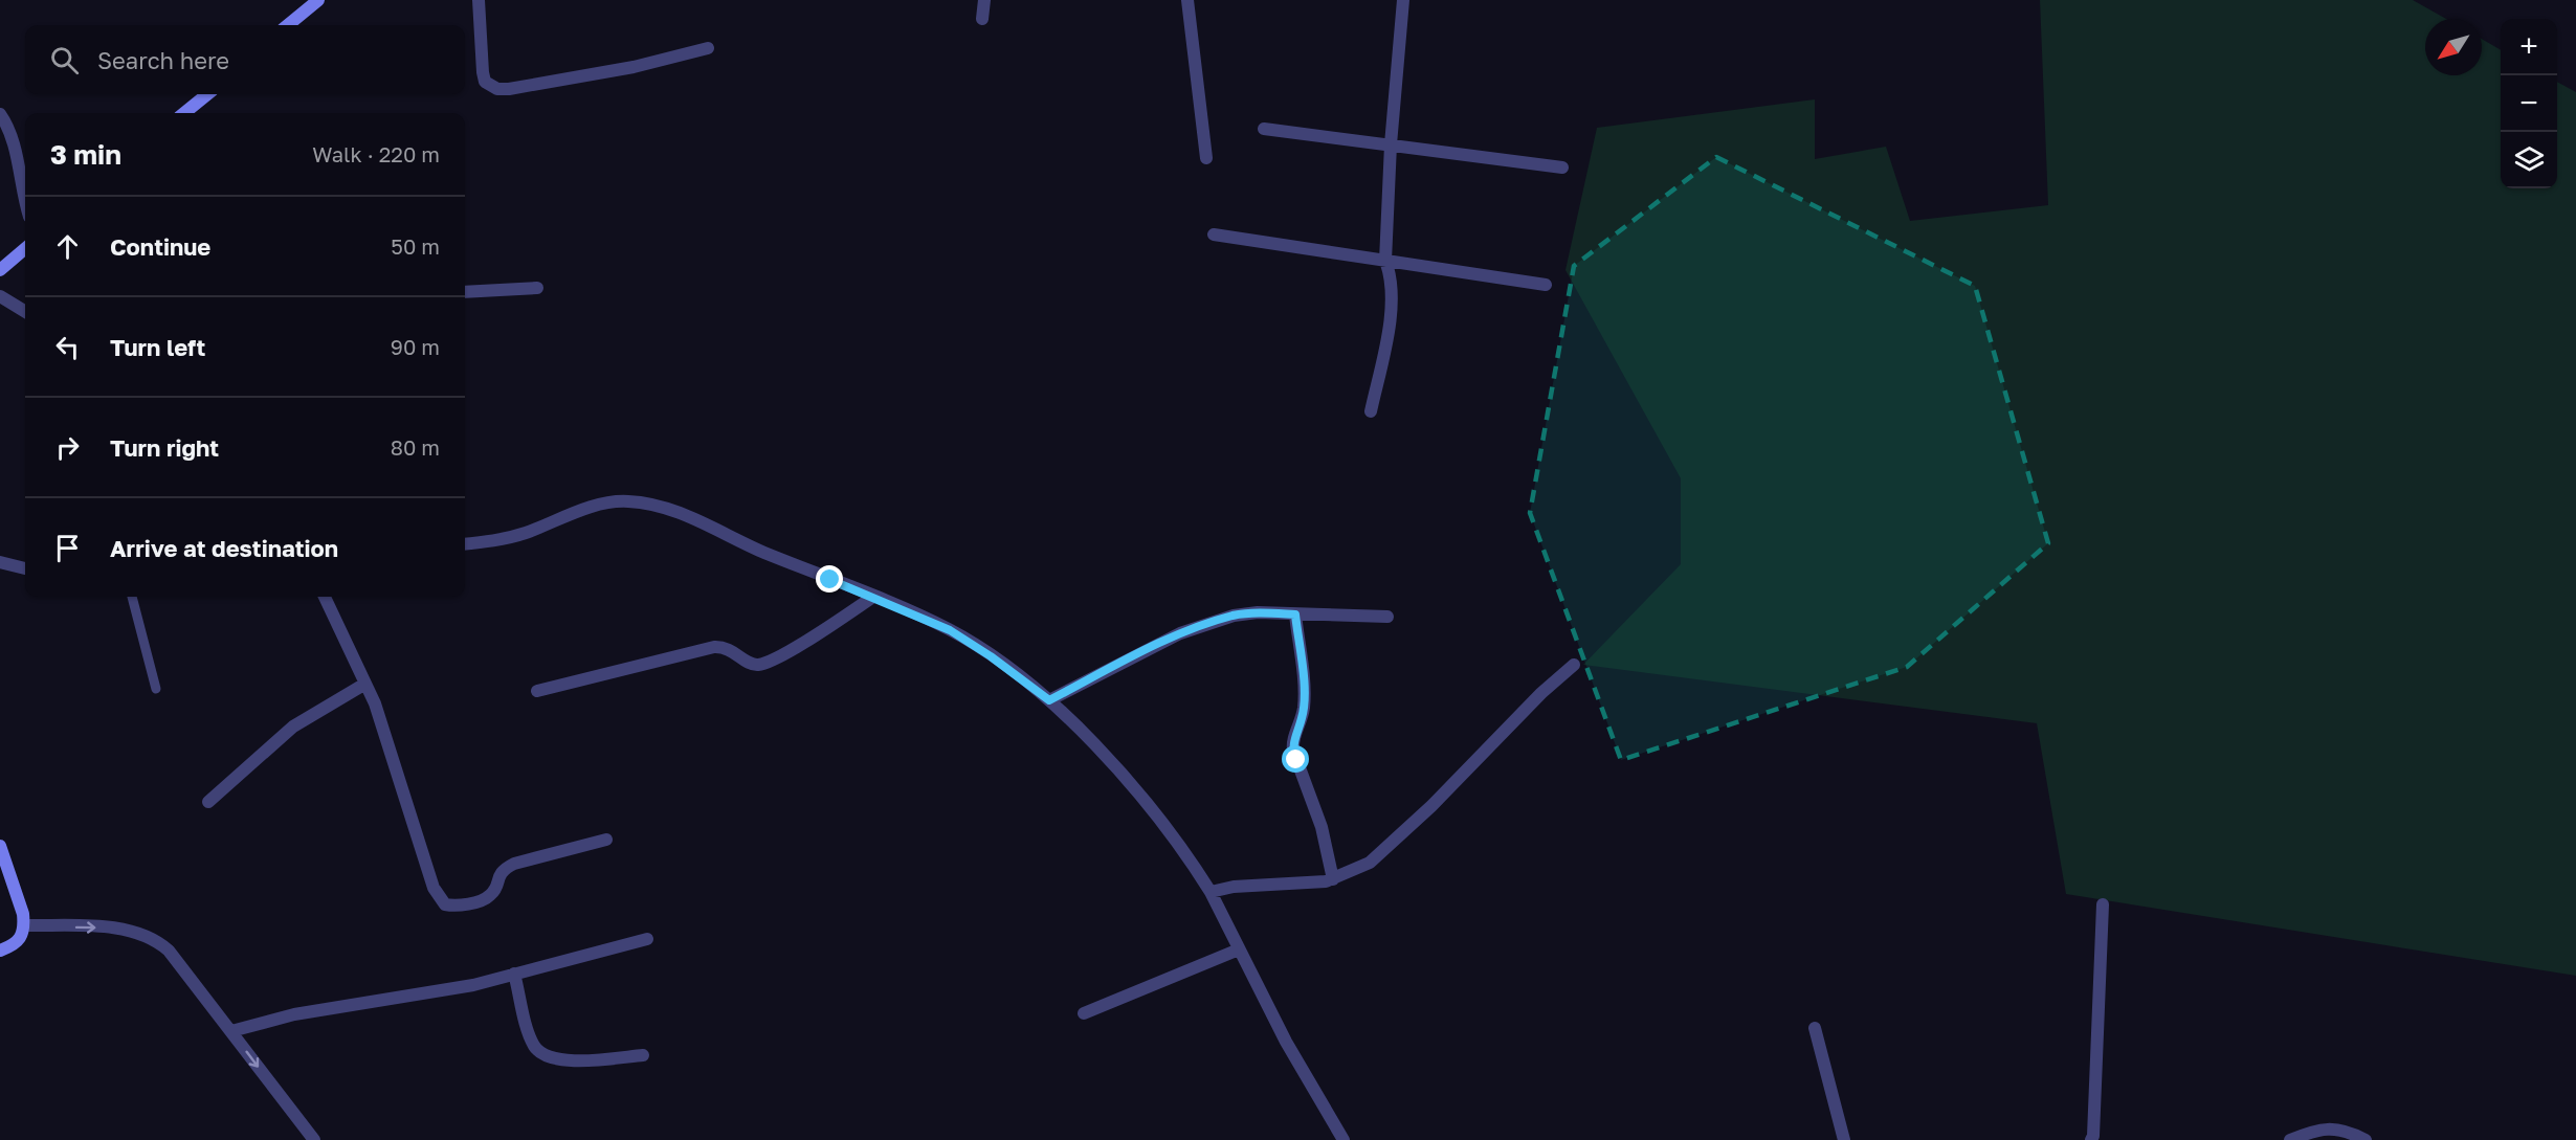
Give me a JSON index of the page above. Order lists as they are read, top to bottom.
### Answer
{
  "north": "bottom left",
  "page": {
    "map_buttons": ["+", "−"],
    "search": "Search here",
    "heading": ["3 min", "Walk · 220 m"],
    "list": [
      ["Continue", "50 m"],
      ["Turn left", "90 m"],
      ["Turn right", "80 m"],
      "Arrive at destination"
    ]
  }
}
